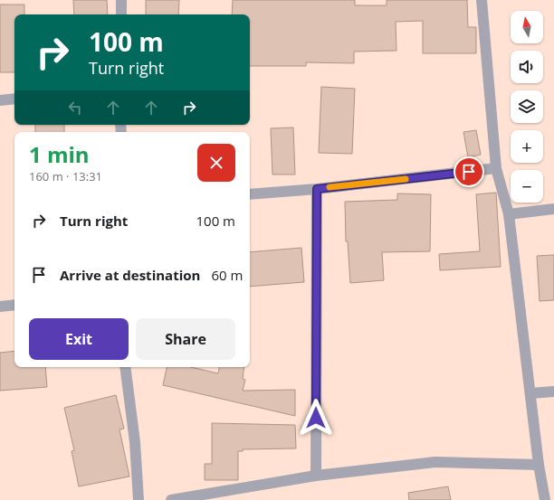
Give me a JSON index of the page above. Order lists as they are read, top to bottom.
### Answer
{
  "north": "top",
  "page": {
    "map_buttons": ["+", "−"],
    "turn": ["100 m", "Turn right"],
    "heading": ["1 min", "160 m · 13:31"],
    "list": [
      {
        "name": "Turn right",
        "value": "100 m"
      },
      {
        "name": "Arrive at destination",
        "value": "60 m"
      }
    ],
    "buttons": ["Exit", "Share"]
  }
}
